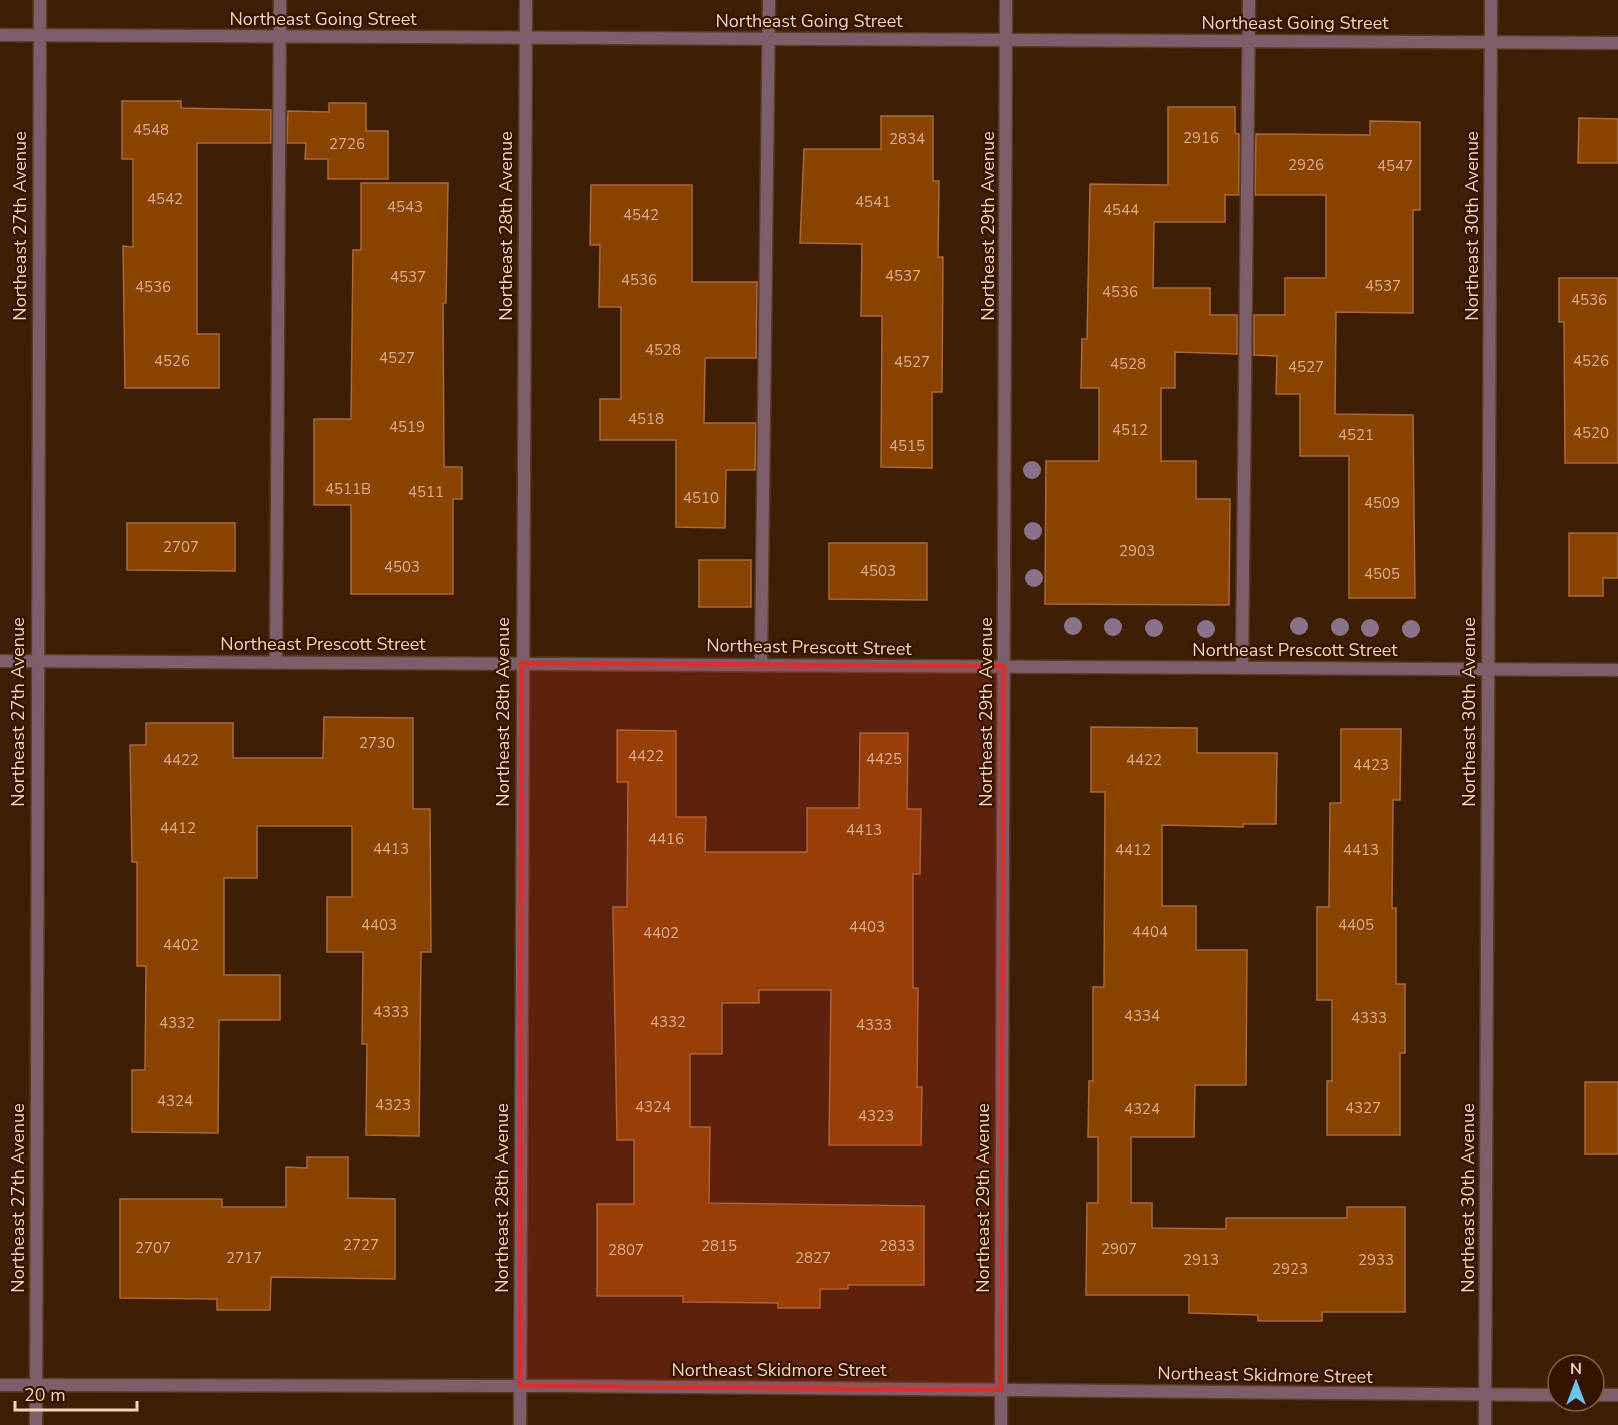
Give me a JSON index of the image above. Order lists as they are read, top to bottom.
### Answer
{
  "streets": {
    "street": [
      "Northeast Going Street",
      "Northeast 27th Avenue",
      "Northeast 28th Avenue",
      "Northeast 29th Avenue",
      "Northeast 30th Avenue",
      "Northeast Prescott Street",
      "Northeast Skidmore Street"
    ]
  },
  "crossings": [
    ["Northeast Going Street", "Northeast 27th Avenue"],
    ["Northeast Going Street", "Northeast 28th Avenue"],
    ["Northeast Going Street", "Northeast 29th Avenue"],
    ["Northeast Going Street", "Northeast 30th Avenue"],
    ["Northeast 27th Avenue", "Northeast Prescott Street"],
    ["Northeast 27th Avenue", "Northeast Skidmore Street"],
    ["Northeast 28th Avenue", "Northeast Prescott Street"],
    ["Northeast 28th Avenue", "Northeast Skidmore Street"],
    ["Northeast 29th Avenue", "Northeast Prescott Street"],
    ["Northeast 29th Avenue", "Northeast Skidmore Street"],
    ["Northeast 30th Avenue", "Northeast Prescott Street"],
    ["Northeast 30th Avenue", "Northeast Skidmore Street"]
  ],
  "house_numbers": [
    "4548",
    "2916",
    "2834",
    "2726",
    "2926",
    "4547",
    "4542",
    "4541",
    "4543",
    "4544",
    "4542",
    "4537",
    "4537",
    "4536",
    "4537",
    "4536",
    "4536",
    "4536",
    "4528",
    "4527",
    "4526",
    "4526",
    "4527",
    "4528",
    "4527",
    "4518",
    "4519",
    "4512",
    "4520",
    "4521",
    "4515",
    "4511B",
    "4511",
    "4510",
    "4509",
    "2707",
    "2903",
    "4503",
    "4503",
    "4505",
    "2730",
    "4422",
    "4425",
    "4422",
    "4422",
    "4423",
    "4412",
    "4413",
    "4416",
    "4413",
    "4412",
    "4413",
    "4403",
    "4405",
    "4403",
    "4404",
    "4402",
    "4402",
    "4333",
    "4334",
    "4333",
    "4332",
    "4332",
    "4333",
    "4324",
    "4323",
    "4324",
    "4327",
    "4324",
    "4323",
    "2727",
    "2815",
    "2833",
    "2707",
    "2907",
    "2807",
    "2717",
    "2827",
    "2913",
    "2933",
    "2923"
  ],
  "scale_bar": "20 m",
  "north": "top"
}
